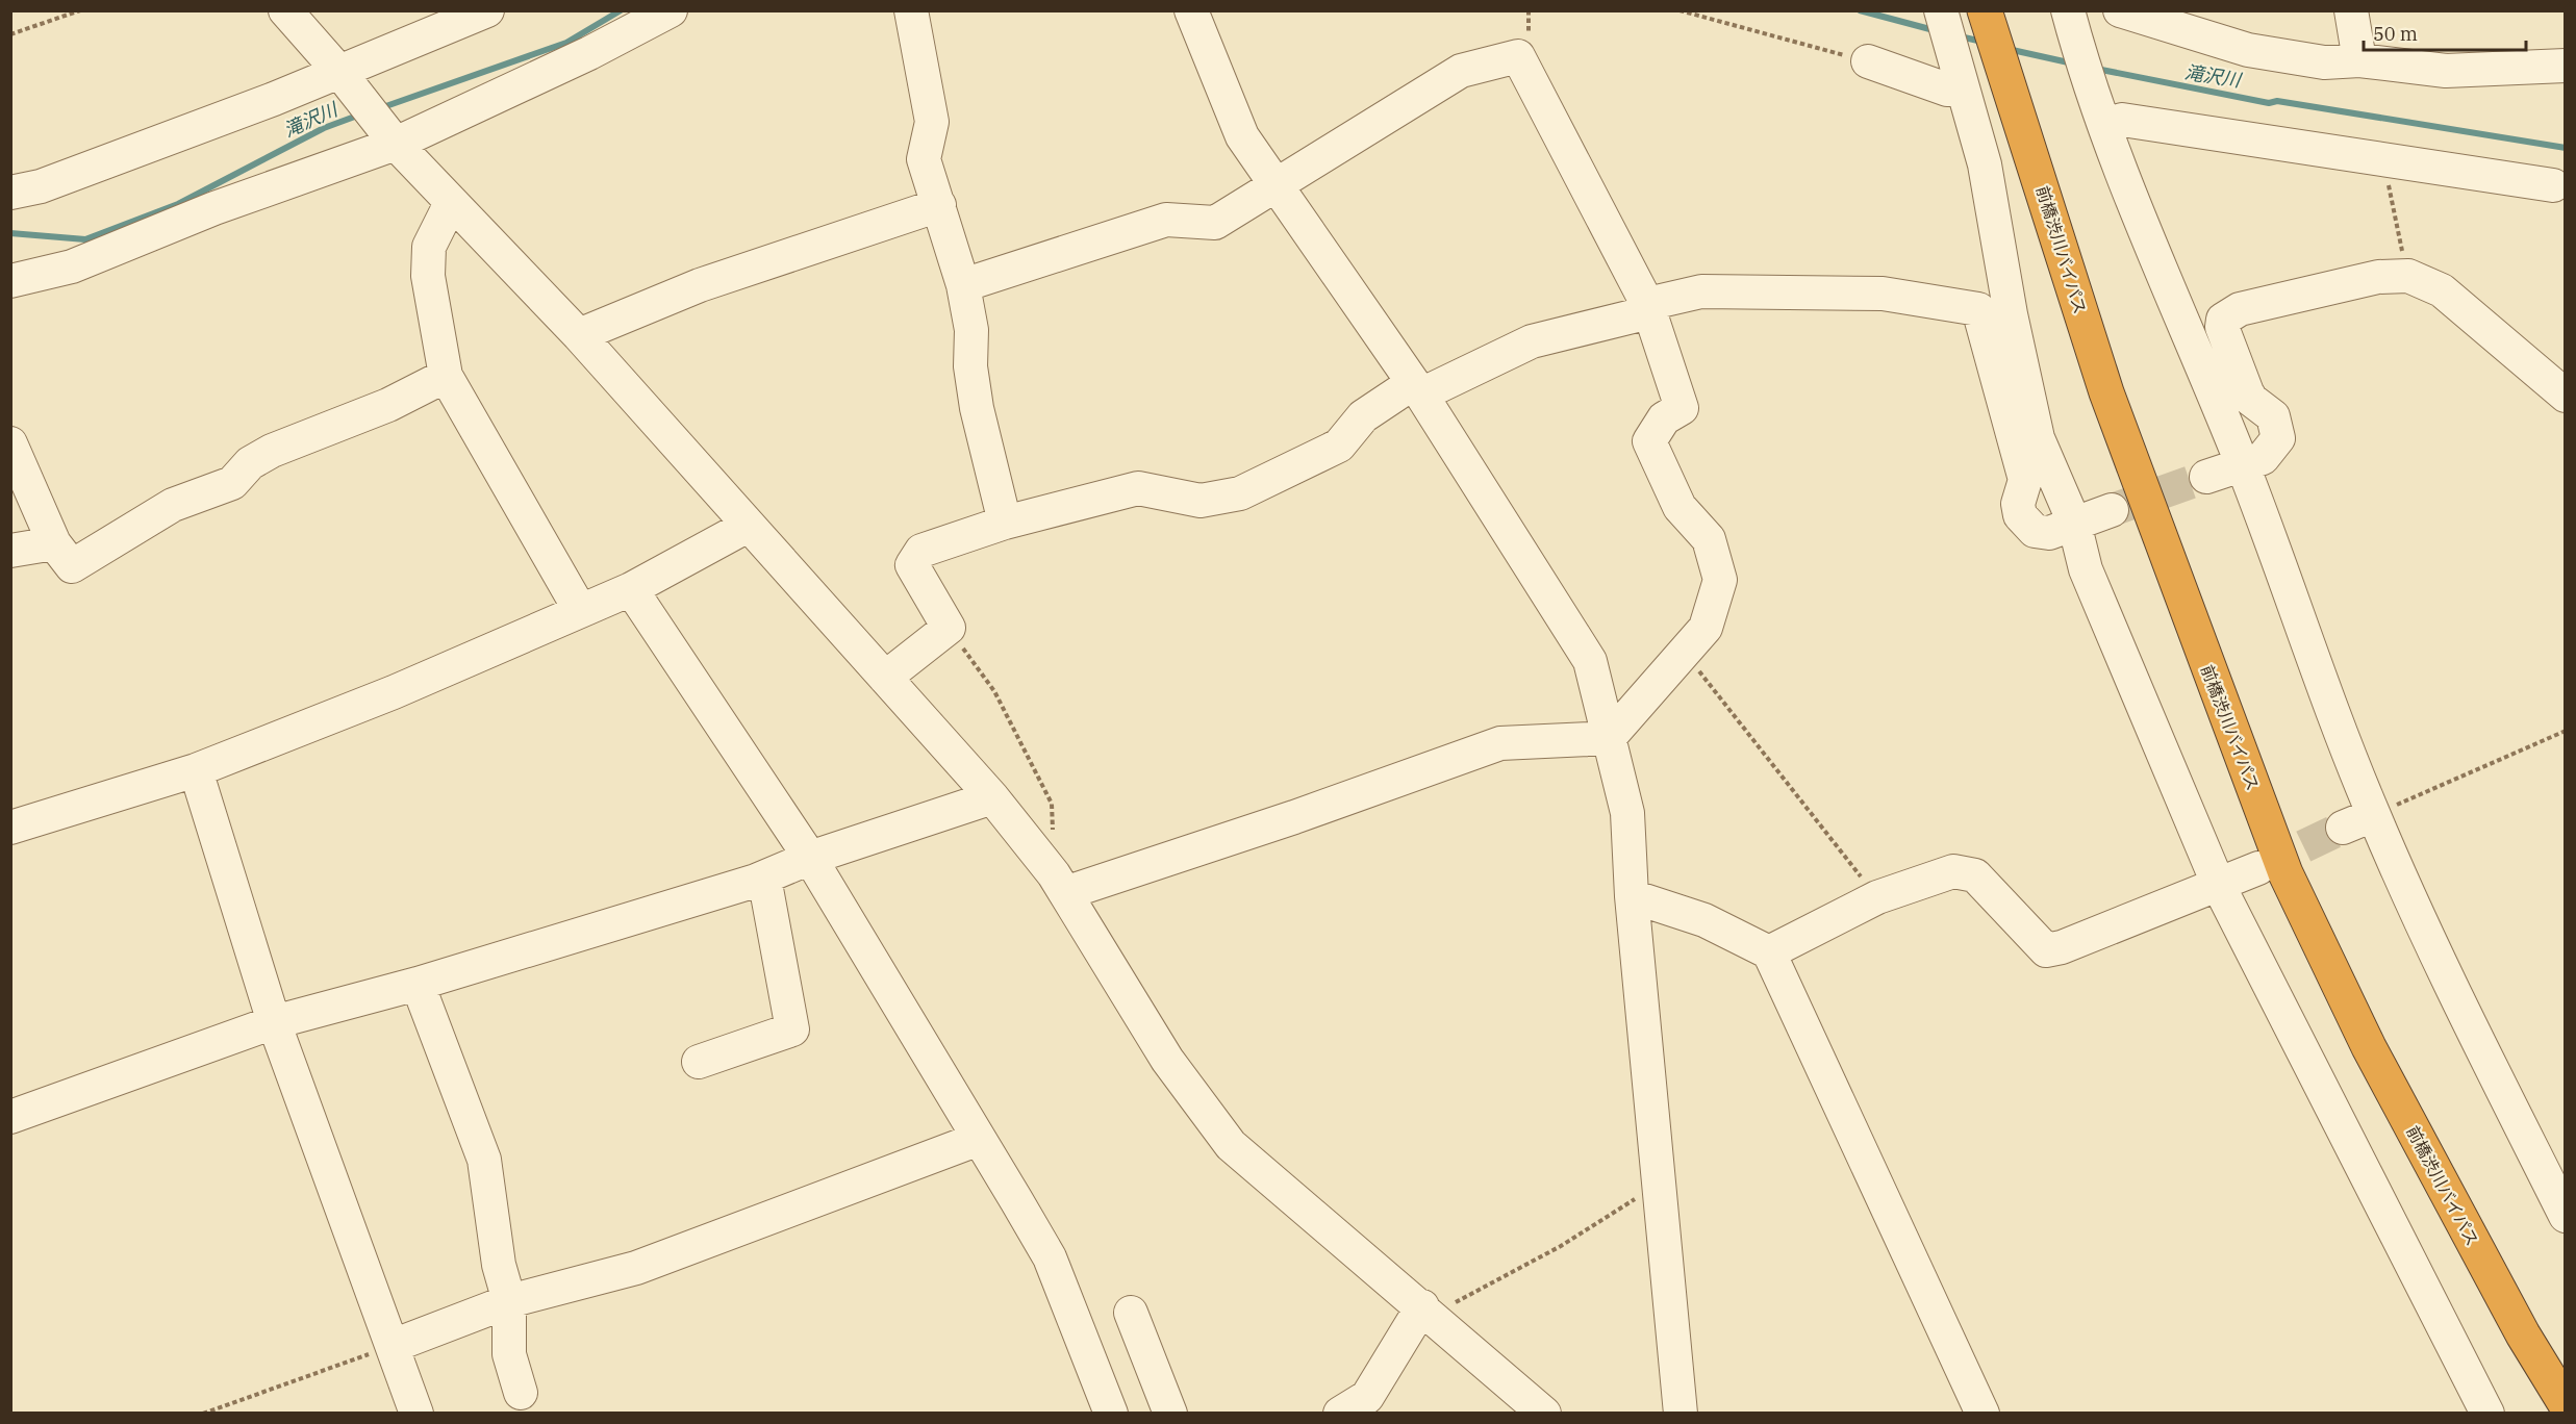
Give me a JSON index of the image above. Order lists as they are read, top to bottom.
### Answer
{
  "streets": {
    "highway": ["前橋渋川バイパス"]
  },
  "water": ["滝沢川"],
  "scale_bar": "50 m"
}
